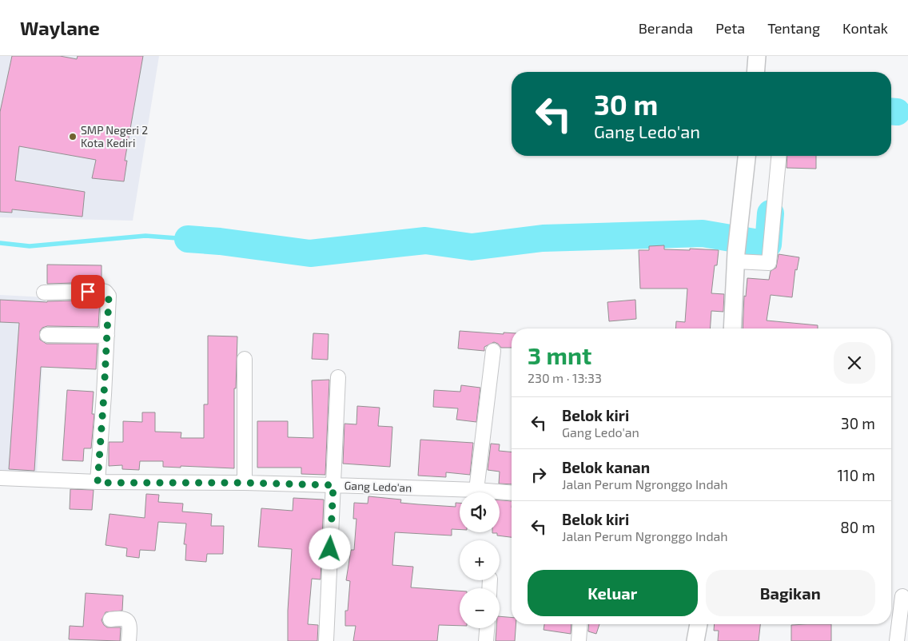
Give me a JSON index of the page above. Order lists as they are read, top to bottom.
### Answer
{
  "streets": {
    "street": ["Gang Ledo'an"]
  },
  "places": ["SMP Negeri 2 Kota Kediri"],
  "page": {
    "header": "Waylane",
    "nav": [
      "Beranda",
      "Peta",
      "Tentang",
      "Kontak"
    ],
    "turn": ["30 m", "Gang Ledo'an"],
    "heading": ["3 mnt", "230 m · 13:33"],
    "list": [
      {
        "name": "Belok kiri",
        "note": "Gang Ledo'an",
        "value": "30 m"
      },
      {
        "name": "Belok kanan",
        "note": "Jalan Perum Ngronggo Indah",
        "value": "110 m"
      },
      {
        "name": "Belok kiri",
        "note": "Jalan Perum Ngronggo Indah",
        "value": "80 m"
      }
    ],
    "map_buttons": ["+", "−"],
    "buttons": ["Keluar", "Bagikan"]
  }
}
